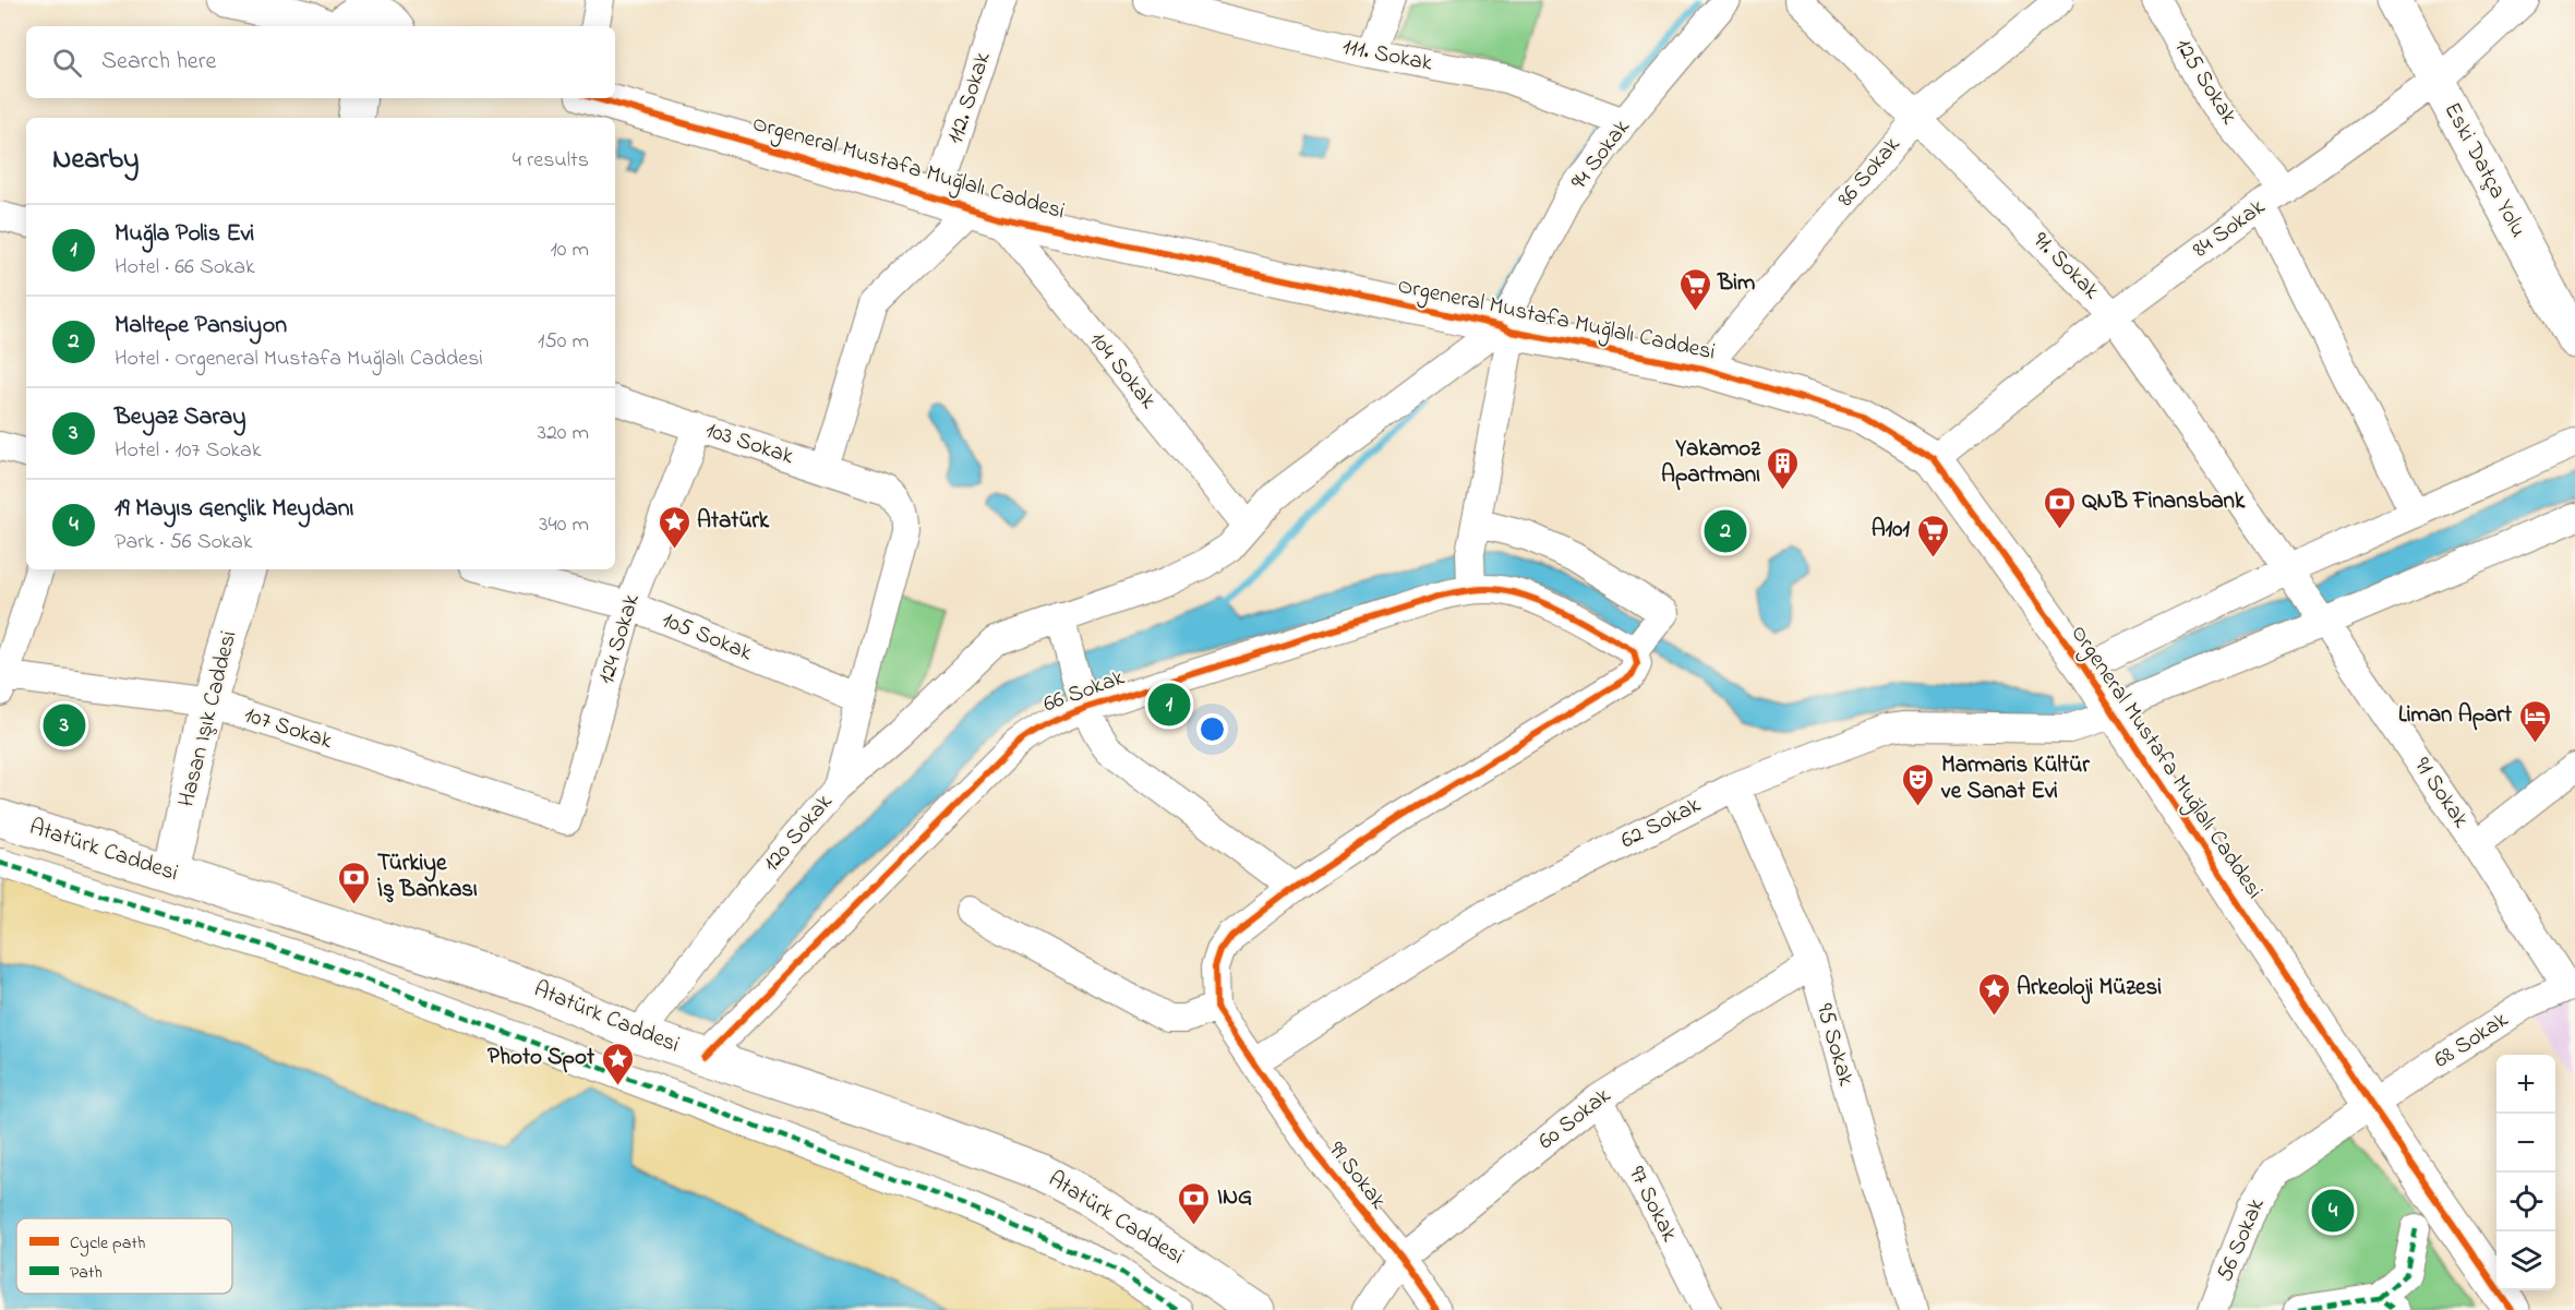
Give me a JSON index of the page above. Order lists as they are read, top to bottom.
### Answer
{
  "streets": {
    "street": [
      "111. Sokak",
      "125 Sokak",
      "112. Sokak",
      "94 Sokak",
      "Orgeneral Mustafa Muğlalı Caddesi",
      "Eski Datça Yolu",
      "86 Sokak",
      "84 Sokak",
      "91. Sokak",
      "104 Sokak",
      "103 Sokak",
      "105 Sokak",
      "124 Sokak",
      "66 Sokak",
      "Hasan Işık Caddesi",
      "107 Sokak",
      "91 Sokak",
      "62 Sokak",
      "120 Sokak",
      "Atatürk Caddesi",
      "68 Sokak",
      "95 Sokak",
      "60 Sokak",
      "99 Sokak",
      "97 Sokak",
      "56 Sokak"
    ]
  },
  "crossings": [
    ["111. Sokak", "94 Sokak"],
    ["125 Sokak", "84 Sokak"],
    ["112. Sokak", "Orgeneral Mustafa Muğlalı Caddesi"],
    ["94 Sokak", "Orgeneral Mustafa Muğlalı Caddesi"],
    ["Orgeneral Mustafa Muğlalı Caddesi", "86 Sokak"],
    ["Orgeneral Mustafa Muğlalı Caddesi", "84 Sokak"],
    ["Orgeneral Mustafa Muğlalı Caddesi", "104 Sokak"],
    ["Orgeneral Mustafa Muğlalı Caddesi", "62 Sokak"],
    ["Orgeneral Mustafa Muğlalı Caddesi", "68 Sokak"],
    ["Orgeneral Mustafa Muğlalı Caddesi", "56 Sokak"],
    ["Eski Datça Yolu", "84 Sokak"],
    ["86 Sokak", "91. Sokak"],
    ["84 Sokak", "91. Sokak"],
    ["91. Sokak", "91 Sokak"],
    ["103 Sokak", "124 Sokak"],
    ["103 Sokak", "120 Sokak"],
    ["105 Sokak", "124 Sokak"],
    ["105 Sokak", "120 Sokak"],
    ["124 Sokak", "107 Sokak"],
    ["66 Sokak", "Atatürk Caddesi"],
    ["Hasan Işık Caddesi", "107 Sokak"],
    ["Hasan Işık Caddesi", "Atatürk Caddesi"],
    ["91 Sokak", "68 Sokak"],
    ["62 Sokak", "95 Sokak"],
    ["62 Sokak", "99 Sokak"],
    ["120 Sokak", "Atatürk Caddesi"],
    ["68 Sokak", "56 Sokak"],
    ["95 Sokak", "60 Sokak"],
    ["60 Sokak", "99 Sokak"],
    ["60 Sokak", "97 Sokak"]
  ],
  "places": {
    "supermarket": ["Bim", "A101"],
    "building": ["Yakamoz Apartmanı"],
    "bank": ["QNB Finansbank", "Türkiye İş Bankası", "ING"],
    "place": ["Atatürk", "Arkeoloji Müzesi", "Photo Spot"],
    "hotel": ["Liman Apart"],
    "theatre": ["Marmaris Kültür ve Sanat Evi"]
  },
  "legend": ["Cycle path", "Path"],
  "page": {
    "search": "Search here",
    "heading": ["Nearby", "4 results"],
    "list": [
      {
        "mark": "1",
        "name": "Muğla Polis Evi",
        "note": "Hotel · 66 Sokak",
        "value": "10 m"
      },
      {
        "mark": "2",
        "name": "Maltepe Pansiyon",
        "note": "Hotel · Orgeneral Mustafa Muğlalı Caddesi",
        "value": "150 m"
      },
      {
        "mark": "3",
        "name": "Beyaz Saray",
        "note": "Hotel · 107 Sokak",
        "value": "320 m"
      },
      {
        "mark": "4",
        "name": "19 Mayıs Gençlik Meydanı",
        "note": "Park · 56 Sokak",
        "value": "340 m"
      }
    ],
    "pins": [
      "2",
      "1",
      "3",
      "4"
    ],
    "map_buttons": ["+", "−"]
  }
}
